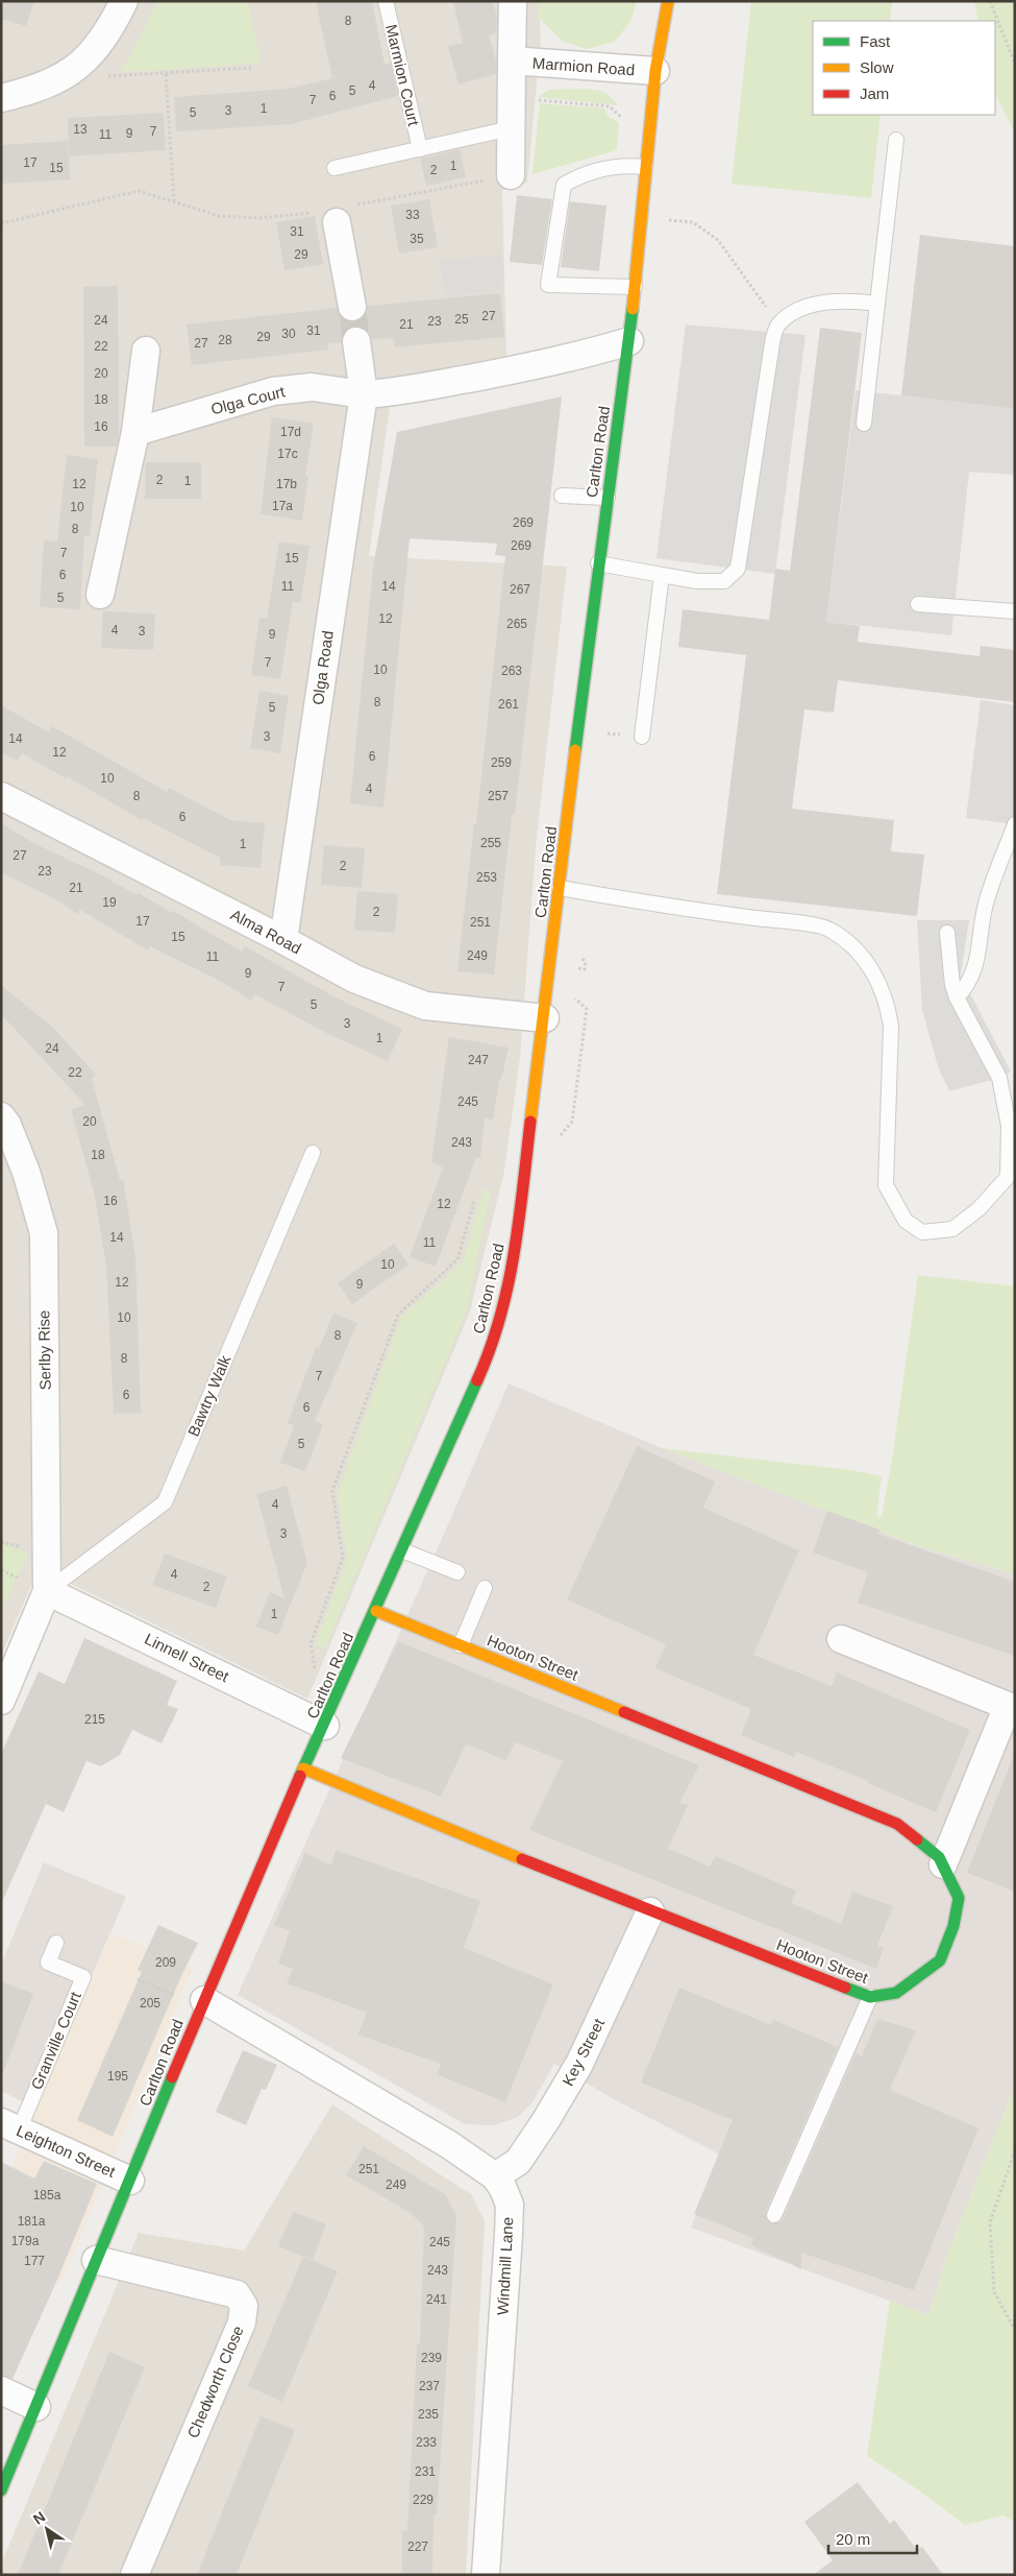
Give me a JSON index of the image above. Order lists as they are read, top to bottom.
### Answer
{
  "streets": {
    "main road": ["Carlton Road", "Hooton Street"],
    "street": [
      "Marmion Road",
      "Olga Court",
      "Olga Road",
      "Alma Road",
      "Serlby Rise",
      "Linnell Street",
      "Key Street",
      "Leighton Street",
      "Windmill Lane",
      "Chedworth Close"
    ],
    "lane": ["Marmion Court", "Bawtry Walk", "Granville Court"]
  },
  "crossings": [
    ["Marmion Road", "Carlton Road"],
    ["Olga Court", "Olga Road"],
    ["Carlton Road", "Alma Road"],
    ["Carlton Road", "Linnell Street"],
    ["Carlton Road", "Hooton Street"],
    ["Carlton Road", "Leighton Street"],
    ["Carlton Road", "Windmill Lane"],
    ["Carlton Road", "Chedworth Close"],
    ["Olga Road", "Alma Road"],
    ["Serlby Rise", "Bawtry Walk"],
    ["Serlby Rise", "Linnell Street"],
    ["Bawtry Walk", "Linnell Street"],
    ["Hooton Street", "Key Street"],
    ["Granville Court", "Leighton Street"],
    ["Key Street", "Windmill Lane"]
  ],
  "house_numbers": [
    "8",
    "4",
    "5",
    "6",
    "7",
    "1",
    "3",
    "5",
    "13",
    "7",
    "9",
    "11",
    "17",
    "1",
    "15",
    "2",
    "33",
    "31",
    "35",
    "29",
    "27",
    "25",
    "24",
    "23",
    "21",
    "31",
    "30",
    "29",
    "28",
    "27",
    "22",
    "20",
    "18",
    "16",
    "17d",
    "17c",
    "2",
    "1",
    "12",
    "17b",
    "17a",
    "10",
    "269",
    "8",
    "269",
    "7",
    "15",
    "6",
    "11",
    "14",
    "267",
    "5",
    "12",
    "265",
    "4",
    "3",
    "9",
    "7",
    "10",
    "263",
    "8",
    "261",
    "5",
    "3",
    "14",
    "12",
    "6",
    "259",
    "10",
    "4",
    "8",
    "257",
    "6",
    "255",
    "1",
    "27",
    "2",
    "23",
    "253",
    "21",
    "19",
    "2",
    "17",
    "251",
    "15",
    "249",
    "11",
    "9",
    "7",
    "5",
    "3",
    "1",
    "24",
    "247",
    "22",
    "245",
    "20",
    "243",
    "18",
    "16",
    "12",
    "14",
    "11",
    "10",
    "12",
    "9",
    "10",
    "8",
    "8",
    "7",
    "6",
    "6",
    "5",
    "4",
    "3",
    "4",
    "2",
    "1",
    "215",
    "209",
    "205",
    "195",
    "251",
    "249",
    "185a",
    "181a",
    "179a",
    "245",
    "177",
    "243",
    "241",
    "239",
    "237",
    "235",
    "233",
    "231",
    "229",
    "227"
  ],
  "legend": ["Fast", "Slow", "Jam"],
  "scale_bar": "20 m",
  "north": "top left"
}
